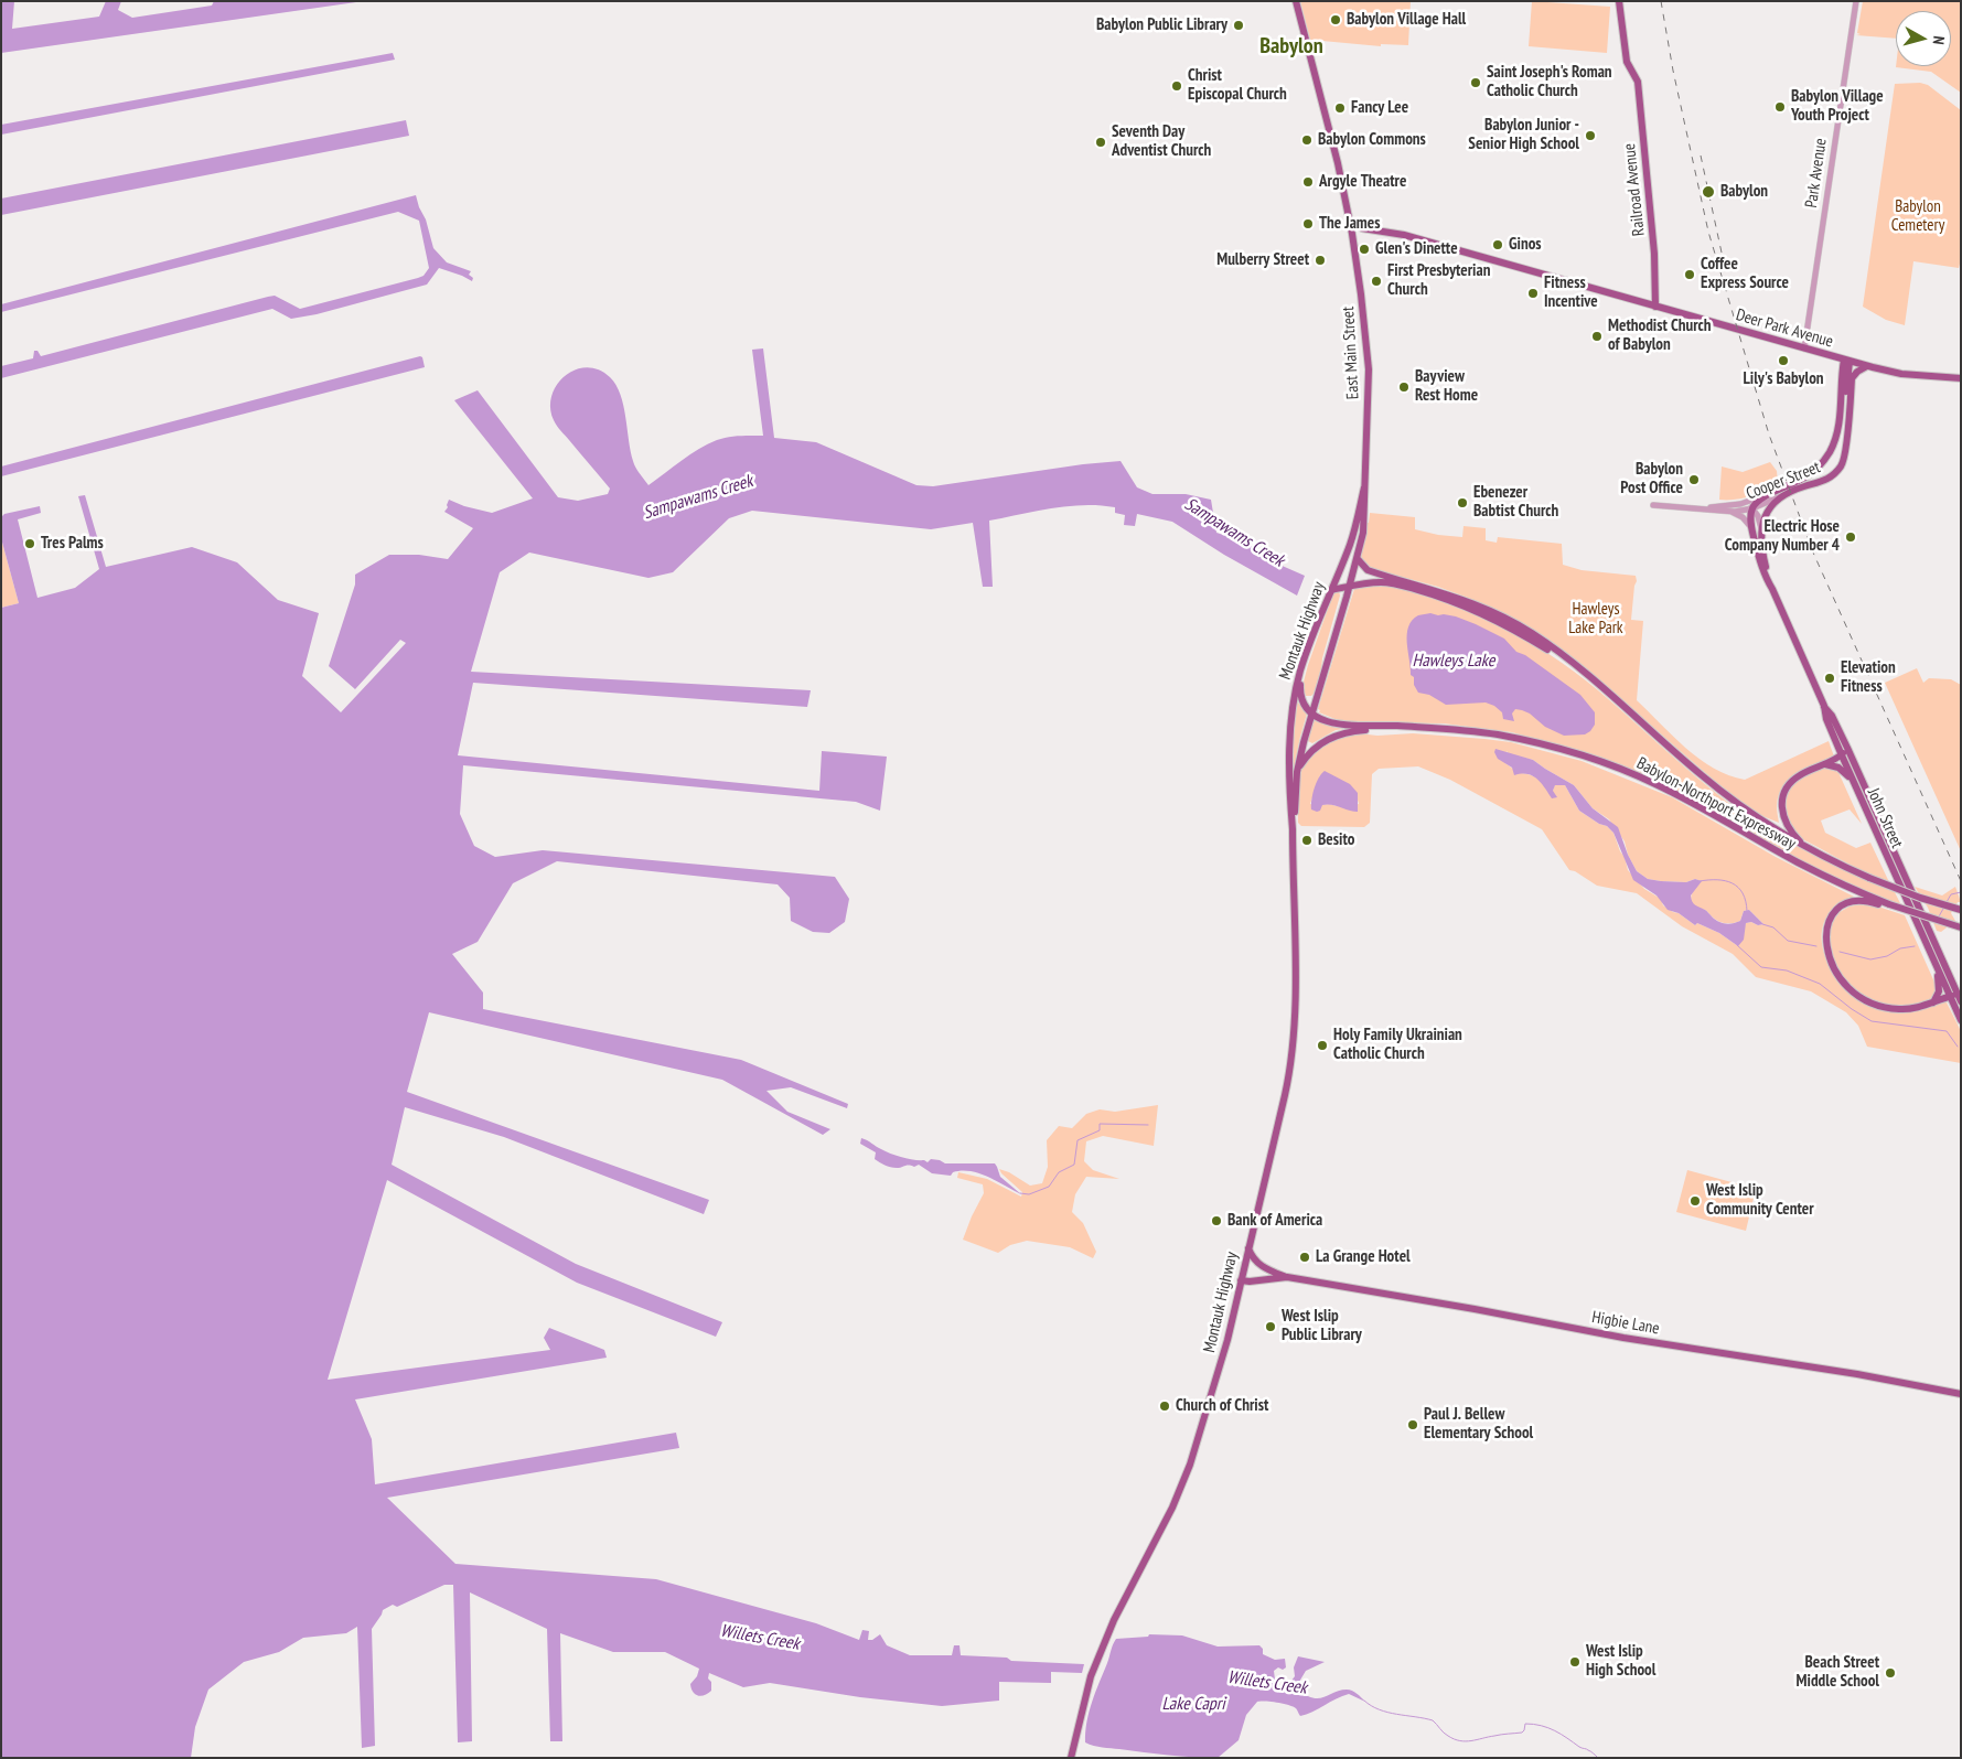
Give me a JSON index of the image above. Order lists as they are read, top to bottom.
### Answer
{
  "streets": {
    "main road": [
      "Railroad Avenue",
      "Deer Park Avenue",
      "East Main Street",
      "Cooper Street",
      "Montauk Highway",
      "Babylon-Northport Expressway",
      "John Street",
      "Higbie Lane"
    ],
    "street": ["Park Avenue"]
  },
  "crossings": [
    ["Park Avenue", "Deer Park Avenue"],
    ["Railroad Avenue", "Deer Park Avenue"],
    ["Deer Park Avenue", "East Main Street"],
    ["Deer Park Avenue", "Cooper Street"],
    ["East Main Street", "Montauk Highway"],
    ["Cooper Street", "John Street"],
    ["Montauk Highway", "Higbie Lane"]
  ],
  "districts": ["Babylon"],
  "water": [
    "Sampawams Creek",
    "Hawleys Lake",
    "Willets Creek",
    "Lake Capri"
  ],
  "parks": ["Babylon Cemetery", "Hawleys Lake Park"],
  "places": [
    "Babylon Village Hall",
    "Babylon Public Library",
    "Saint Joseph's Roman Catholic Church",
    "Christ Episcopal Church",
    "Babylon Village Youth Project",
    "Fancy Lee",
    "Babylon Junior - Senior High School",
    "Babylon Commons",
    "Seventh Day Adventist Church",
    "Argyle Theatre",
    "Babylon",
    "The James",
    "Ginos",
    "Glen's Dinette",
    "Mulberry Street",
    "Coffee Express Source",
    "First Presbyterian Church",
    "Fitness Incentive",
    "Methodist Church of Babylon",
    "Lily's Babylon",
    "Bayview Rest Home",
    "Babylon Post Office",
    "Ebenezer Babtist Church",
    "Electric Hose Company Number 4",
    "Tres Palms",
    "Elevation Fitness",
    "Besito",
    "Holy Family Ukrainian Catholic Church",
    "West Islip Community Center",
    "Bank of America",
    "La Grange Hotel",
    "West Islip Public Library",
    "Church of Christ",
    "Paul J. Bellew Elementary School",
    "West Islip High School",
    "Beach Street Middle School"
  ],
  "north": "right"
}
